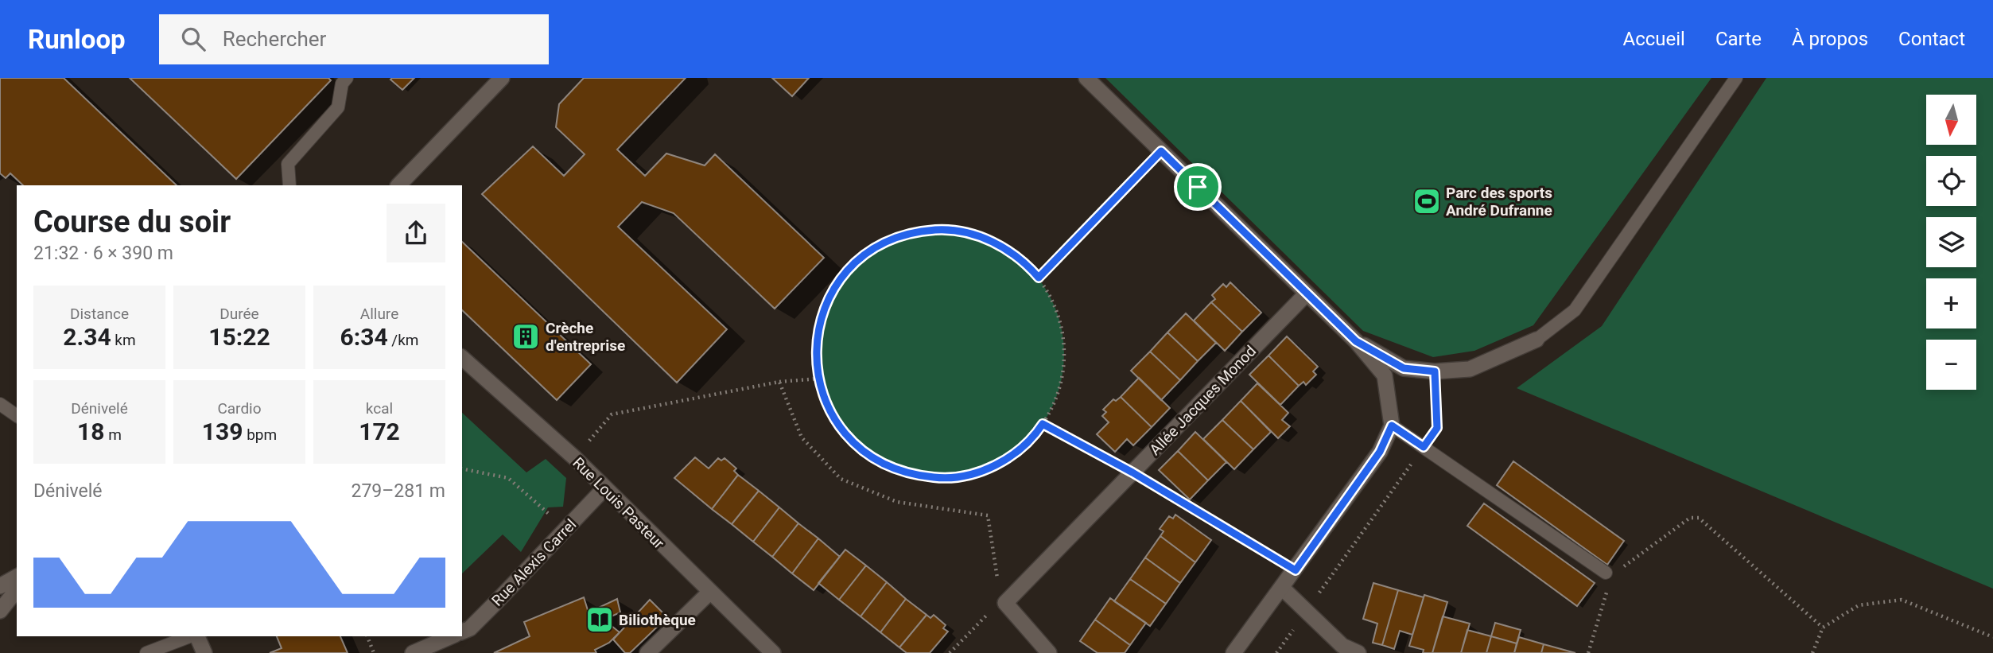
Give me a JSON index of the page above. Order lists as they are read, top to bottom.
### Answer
{
  "streets": {
    "street": ["Allée Jacques Monod", "Rue Louis Pasteur", "Rue Alexis Carrel"]
  },
  "crossings": [
    ["Rue Louis Pasteur", "Rue Alexis Carrel"]
  ],
  "places": {
    "sports": ["Parc des sports André Dufranne"],
    "building": ["Crèche d'entreprise"],
    "library": ["Biliothèque"]
  },
  "north": "bottom",
  "page": {
    "header": "Runloop",
    "search": "Rechercher",
    "nav": [
      "Accueil",
      "Carte",
      "À propos",
      "Contact"
    ],
    "map_buttons": ["+", "−"],
    "heading": ["Course du soir", "21:32 · 6 × 390 m"],
    "stats": [
      ["Distance", "2.34 km"],
      ["Durée", "15:22"],
      ["Allure", "6:34 /km"],
      ["Dénivelé", "18 m"],
      ["Cardio", "139 bpm"],
      ["kcal", "172"]
    ],
    "chart": ["Dénivelé", "279–281 m"]
  }
}
